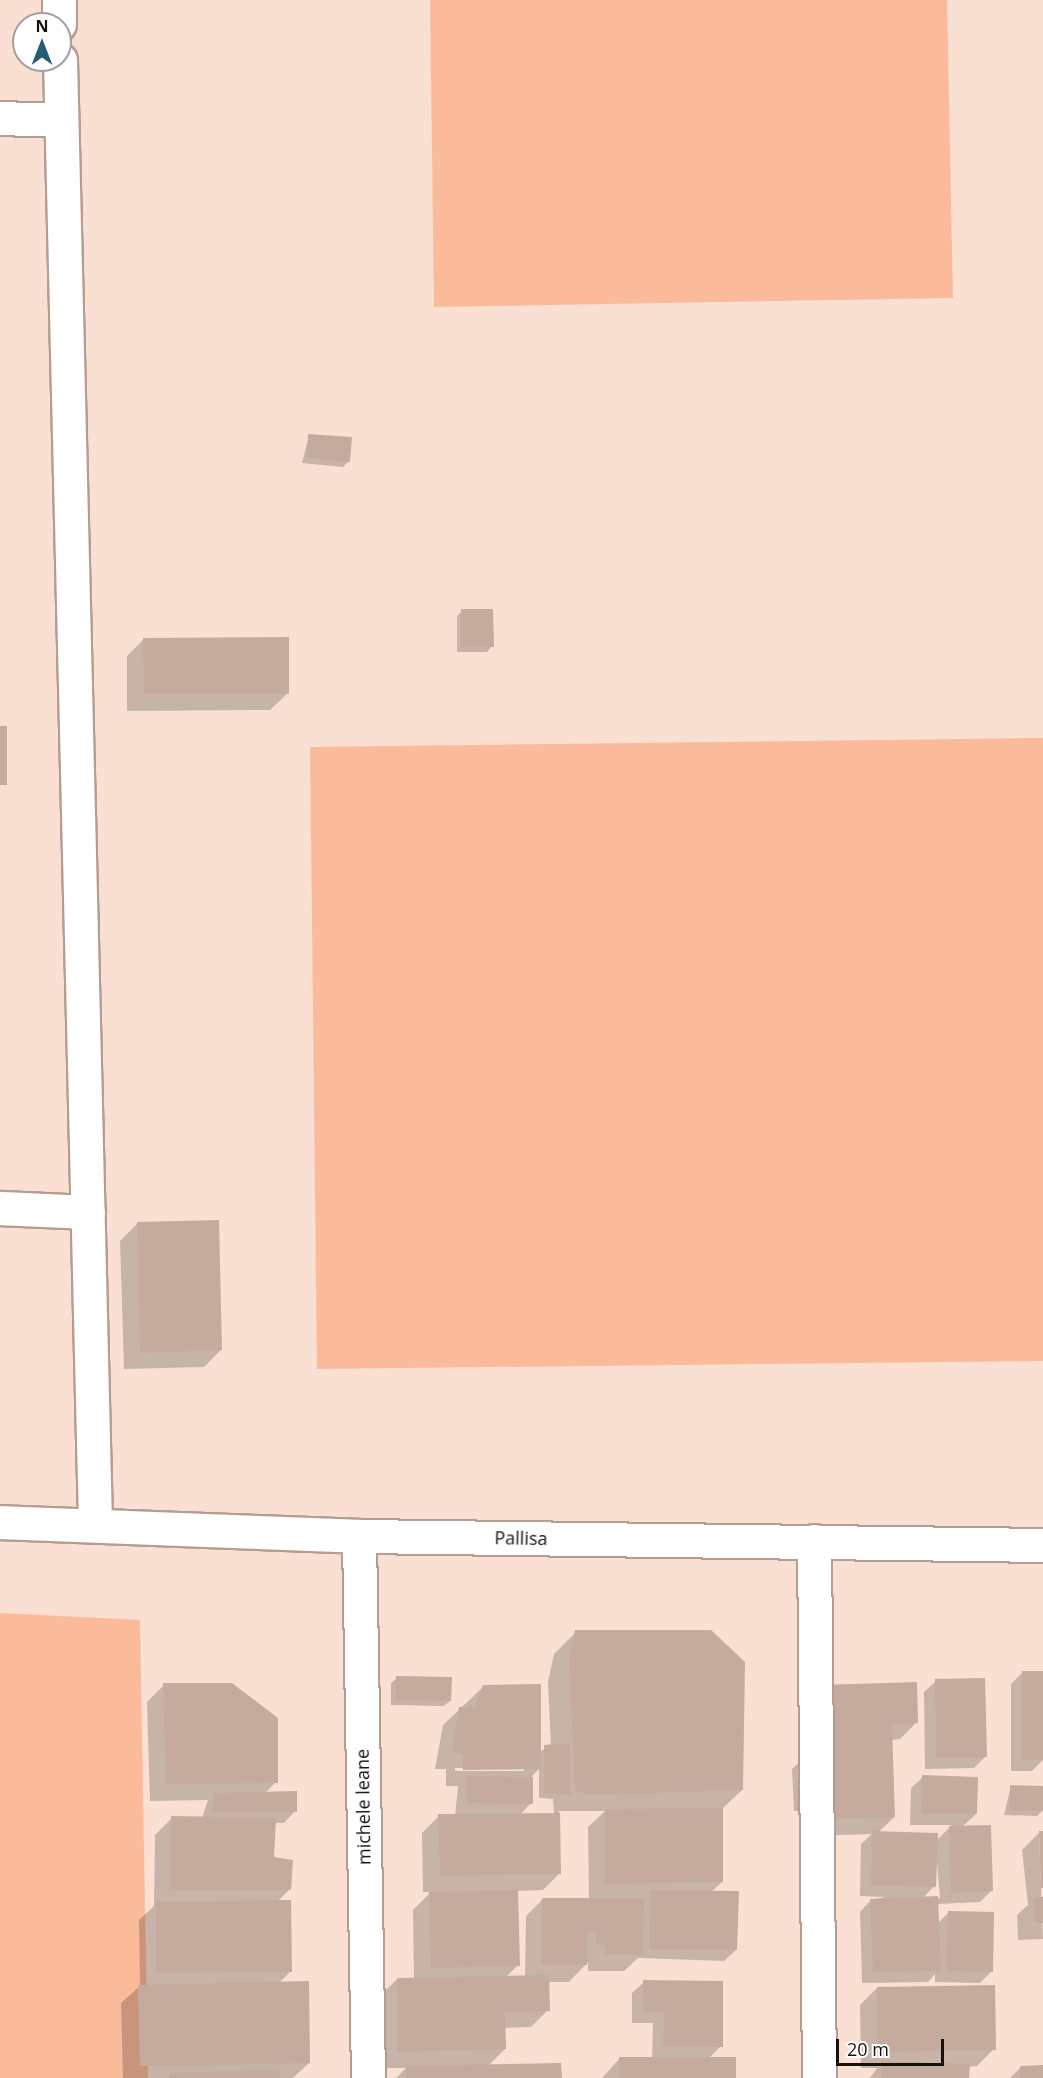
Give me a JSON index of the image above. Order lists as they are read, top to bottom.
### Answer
{
  "streets": {
    "street": ["Pallisa", "michele leane"]
  },
  "crossings": [
    ["Pallisa", "michele leane"]
  ],
  "scale_bar": "20 m",
  "north": "top"
}
